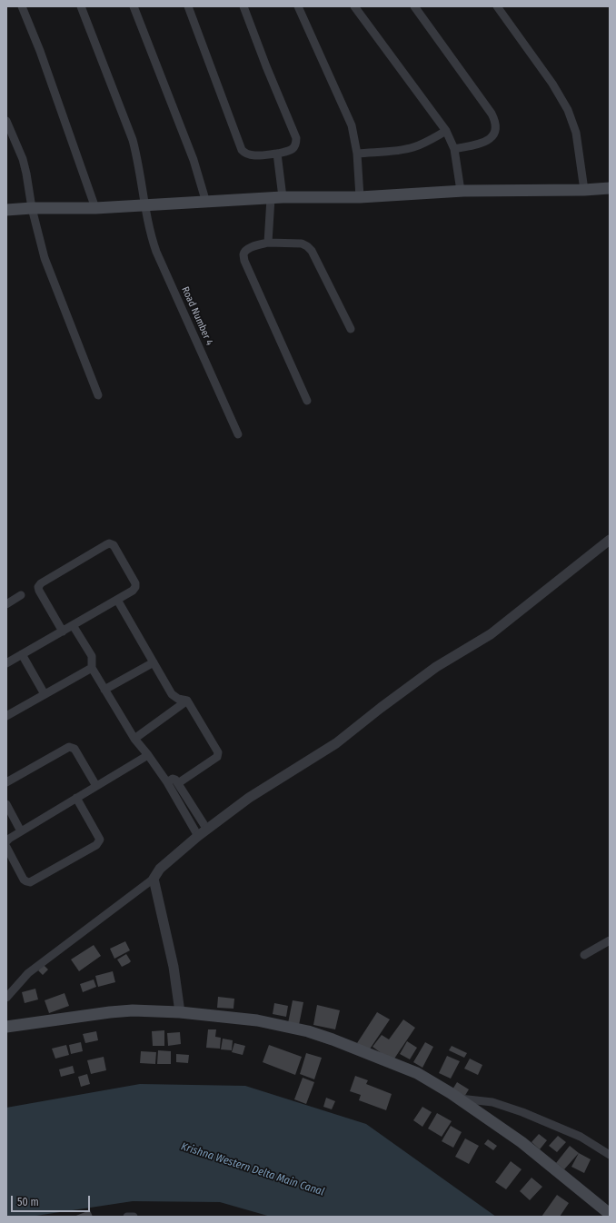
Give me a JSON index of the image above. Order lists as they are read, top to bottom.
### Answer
{
  "streets": {
    "street": ["Road Number 4"]
  },
  "water": ["Krishna Western Delta Main Canal"],
  "scale_bar": "50 m"
}
